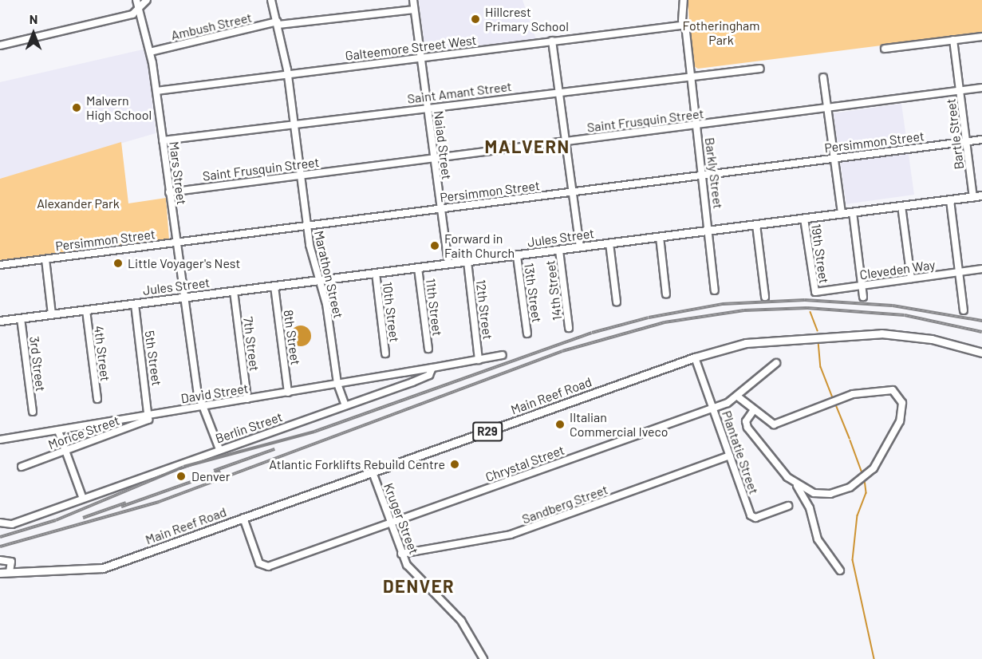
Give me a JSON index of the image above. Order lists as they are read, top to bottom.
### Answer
{
  "streets": {
    "main road": ["Jules Street", "Main Reef Road", "R29"],
    "street": [
      "Ambush Street",
      "Galteemore Street West",
      "Saint Amant Street",
      "Saint Frusquin Street",
      "Bartle Street",
      "Persimmon Street",
      "Naiad Street",
      "Mars Street",
      "Barkly Street",
      "19th Street",
      "Cleveden Way",
      "Marathon Street",
      "14th Street",
      "13th Street",
      "11th Street",
      "12th Street",
      "10th Street",
      "8th Street",
      "7th Street",
      "4th Street",
      "5th Street",
      "3rd Street",
      "David Street",
      "Berlin Street",
      "Morice Street",
      "Plantatie Street",
      "Chrystal Street",
      "Sandberg Street",
      "Kruger Street"
    ]
  },
  "crossings": [
    ["Ambush Street", "Naiad Street"],
    ["Ambush Street", "Mars Street"],
    ["Ambush Street", "Marathon Street"],
    ["Galteemore Street West", "Naiad Street"],
    ["Galteemore Street West", "Mars Street"],
    ["Galteemore Street West", "Barkly Street"],
    ["Galteemore Street West", "Marathon Street"],
    ["Saint Amant Street", "Naiad Street"],
    ["Saint Amant Street", "Mars Street"],
    ["Saint Amant Street", "Barkly Street"],
    ["Saint Amant Street", "Marathon Street"],
    ["Saint Frusquin Street", "Bartle Street"],
    ["Saint Frusquin Street", "Naiad Street"],
    ["Saint Frusquin Street", "Mars Street"],
    ["Saint Frusquin Street", "Barkly Street"],
    ["Saint Frusquin Street", "Marathon Street"],
    ["Bartle Street", "Persimmon Street"],
    ["Bartle Street", "Jules Street"],
    ["Persimmon Street", "Naiad Street"],
    ["Persimmon Street", "Mars Street"],
    ["Persimmon Street", "Barkly Street"],
    ["Persimmon Street", "Marathon Street"],
    ["Naiad Street", "Jules Street"],
    ["Mars Street", "Jules Street"],
    ["Mars Street", "David Street"],
    ["Mars Street", "Berlin Street"],
    ["Barkly Street", "Jules Street"],
    ["Jules Street", "19th Street"],
    ["Jules Street", "Marathon Street"],
    ["Jules Street", "14th Street"],
    ["Jules Street", "13th Street"],
    ["Jules Street", "11th Street"],
    ["Jules Street", "12th Street"],
    ["Jules Street", "10th Street"],
    ["Jules Street", "8th Street"],
    ["Jules Street", "7th Street"],
    ["Jules Street", "4th Street"],
    ["Jules Street", "5th Street"],
    ["Jules Street", "3rd Street"],
    ["19th Street", "Cleveden Way"],
    ["Marathon Street", "David Street"],
    ["12th Street", "Berlin Street"],
    ["8th Street", "David Street"],
    ["7th Street", "David Street"],
    ["5th Street", "David Street"],
    ["5th Street", "Morice Street"],
    ["David Street", "Berlin Street"],
    ["David Street", "Morice Street"],
    ["Main Reef Road", "Plantatie Street"],
    ["Main Reef Road", "Chrystal Street"],
    ["Main Reef Road", "Kruger Street"],
    ["Plantatie Street", "Chrystal Street"],
    ["Plantatie Street", "Sandberg Street"],
    ["Chrystal Street", "Kruger Street"],
    ["Sandberg Street", "Kruger Street"]
  ],
  "districts": ["MALVERN", "DENVER"],
  "parks": ["Fotheringham Park", "Alexander Park"],
  "places": [
    "Hillcrest Primary School",
    "Malvern High School",
    "Forward in Faith Church",
    "Little Voyager's Nest",
    "IItalian Commercial Iveco",
    "Atlantic Forklifts Rebuild Centre",
    "Denver"
  ],
  "north": "top"
}
